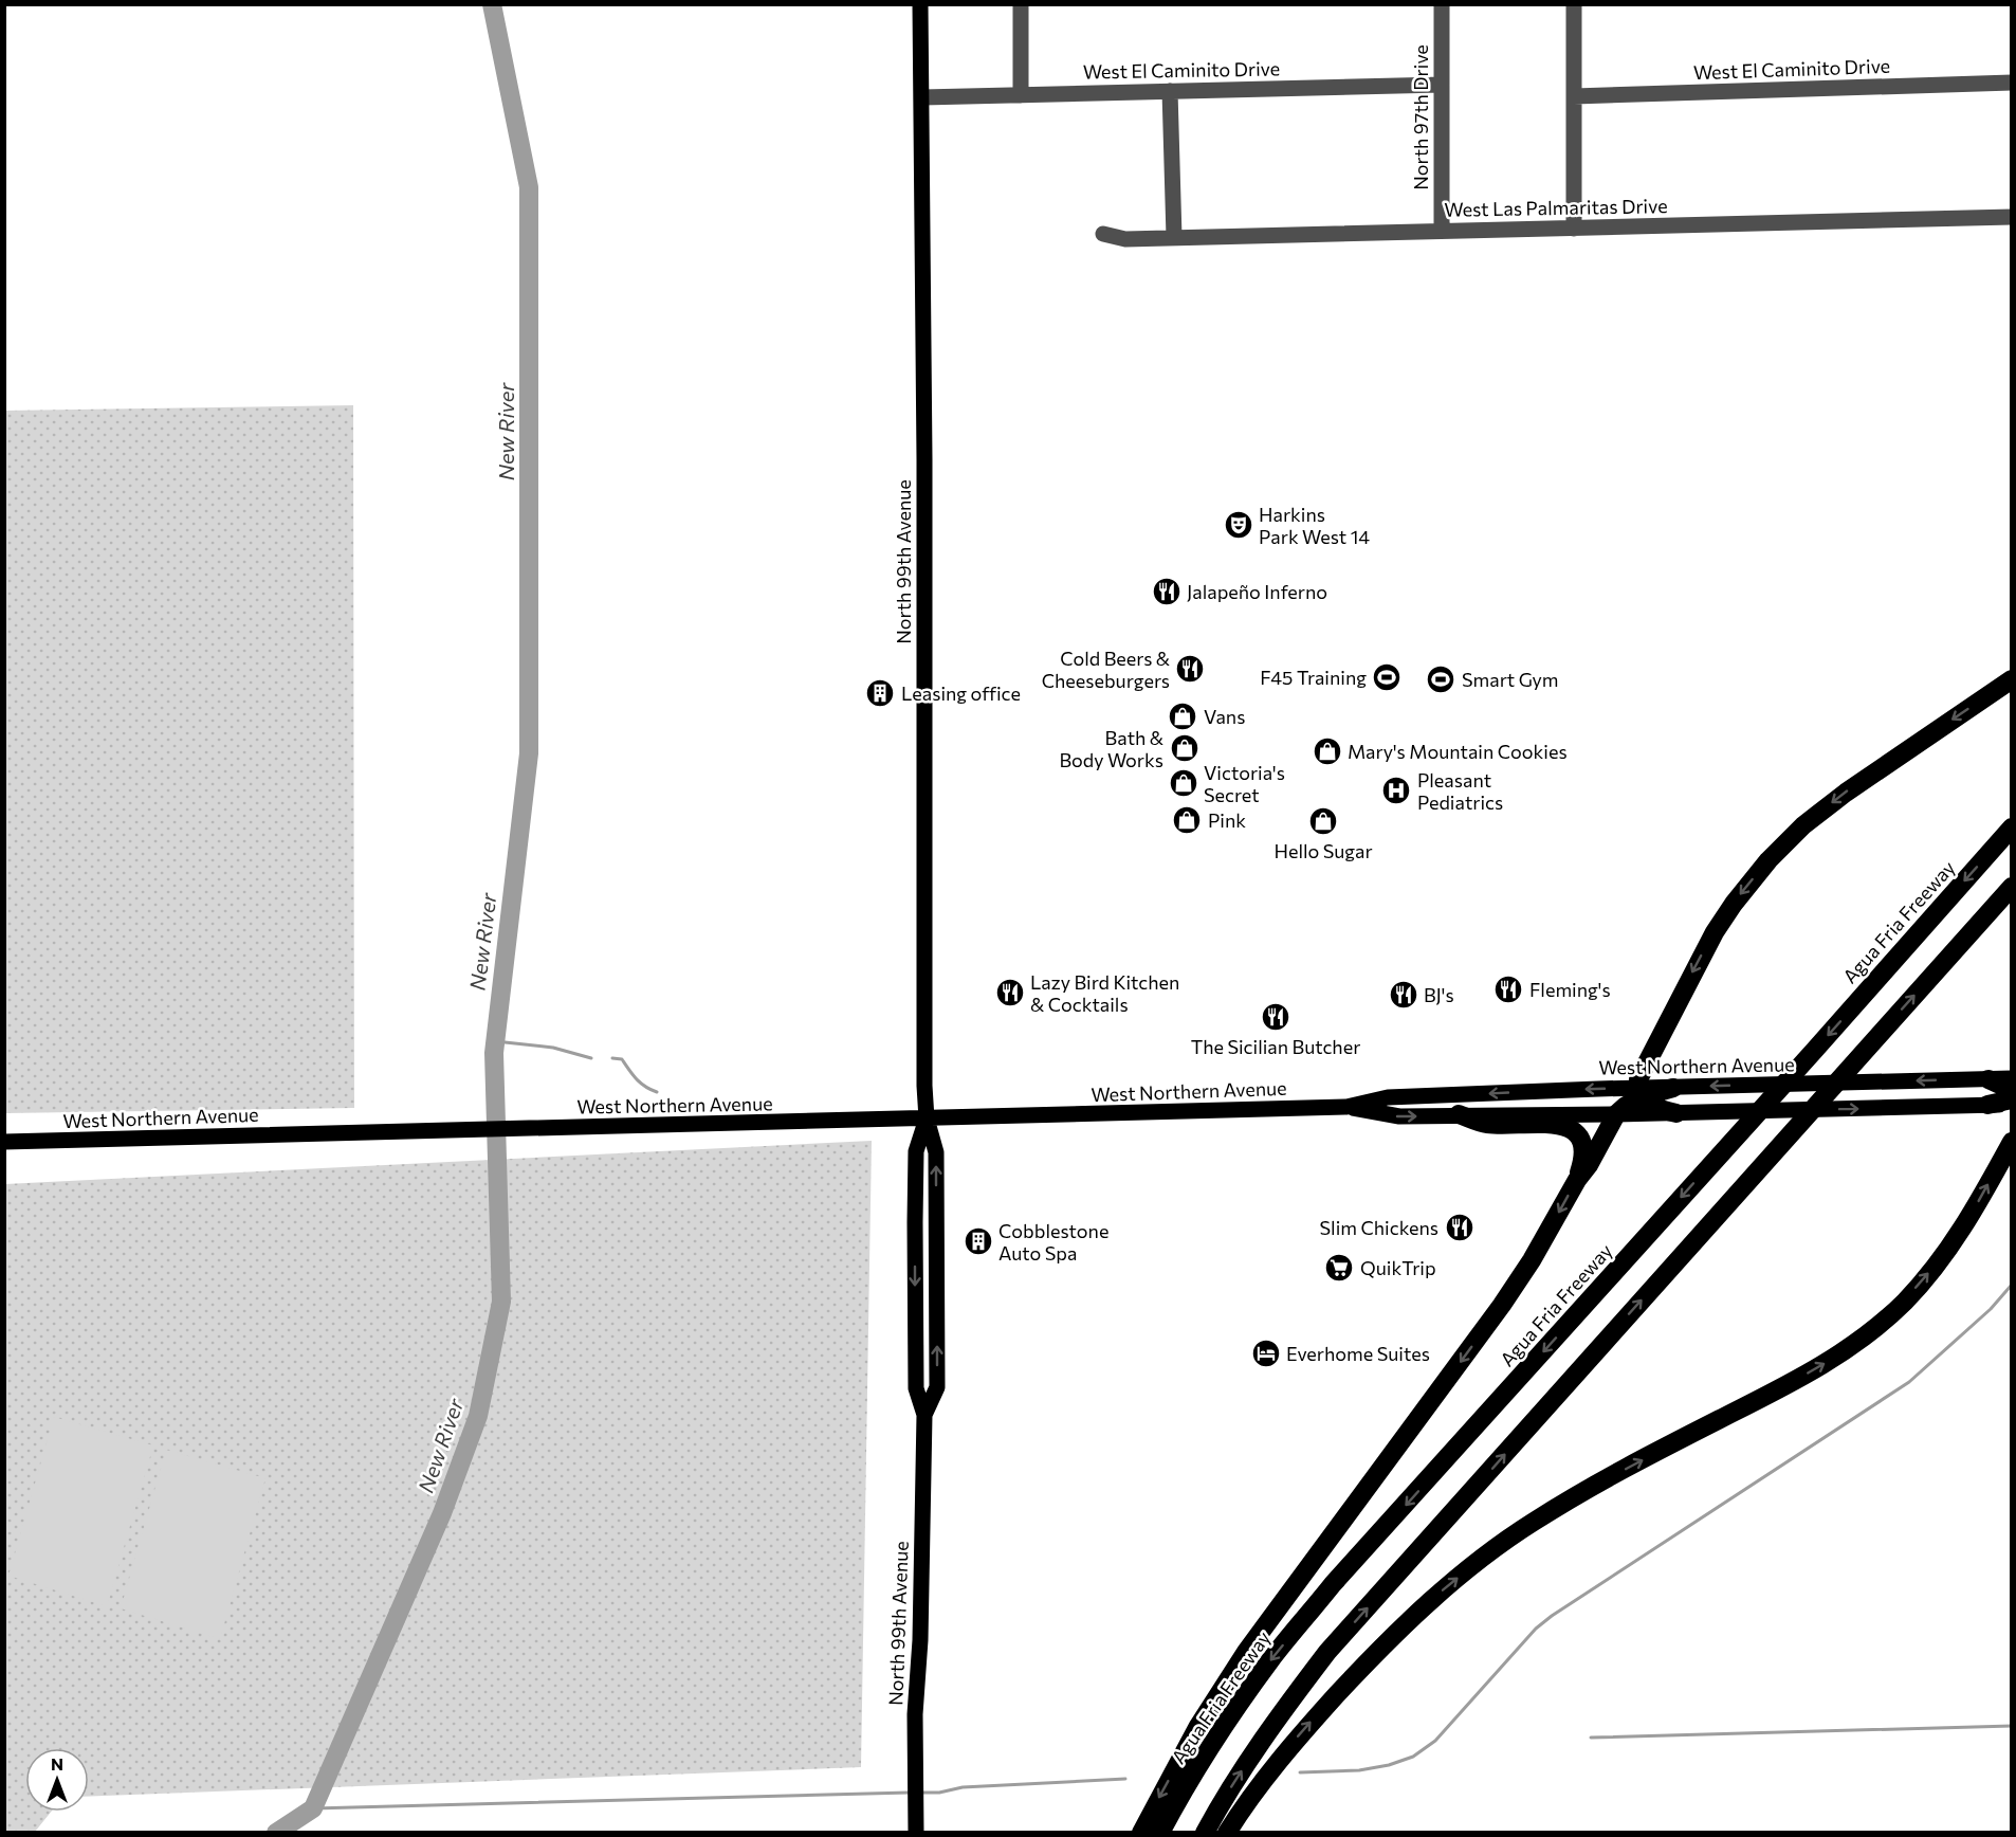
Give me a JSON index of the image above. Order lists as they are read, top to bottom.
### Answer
{
  "streets": {
    "highway": ["Agua Fria Freeway"],
    "main road": ["North 99th Avenue", "West Northern Avenue"],
    "street": ["West El Caminito Drive", "North 97th Drive", "West Las Palmaritas Drive"]
  },
  "crossings": [
    ["West El Caminito Drive", "North 97th Drive"],
    ["West El Caminito Drive", "North 99th Avenue"],
    ["North 97th Drive", "West Las Palmaritas Drive"],
    ["North 99th Avenue", "West Northern Avenue"]
  ],
  "water": ["New River"],
  "places": {
    "theatre": ["Harkins Park West 14"],
    "restaurant": [
      "Jalapeño Inferno",
      "Cold Beers & Cheeseburgers",
      "Fleming's",
      "Lazy Bird Kitchen & Cocktails",
      "BJ's",
      "The Sicilian Butcher",
      "Slim Chickens"
    ],
    "sports": ["F45 Training", "Smart Gym"],
    "building": ["Leasing office", "Cobblestone Auto Spa"],
    "shop": [
      "Vans",
      "Bath & Body Works",
      "Mary's Mountain Cookies",
      "Victoria's Secret",
      "Pink",
      "Hello Sugar"
    ],
    "hospital": ["Pleasant Pediatrics"],
    "supermarket": ["QuikTrip"],
    "hotel": ["Everhome Suites"]
  },
  "north": "top"
}
